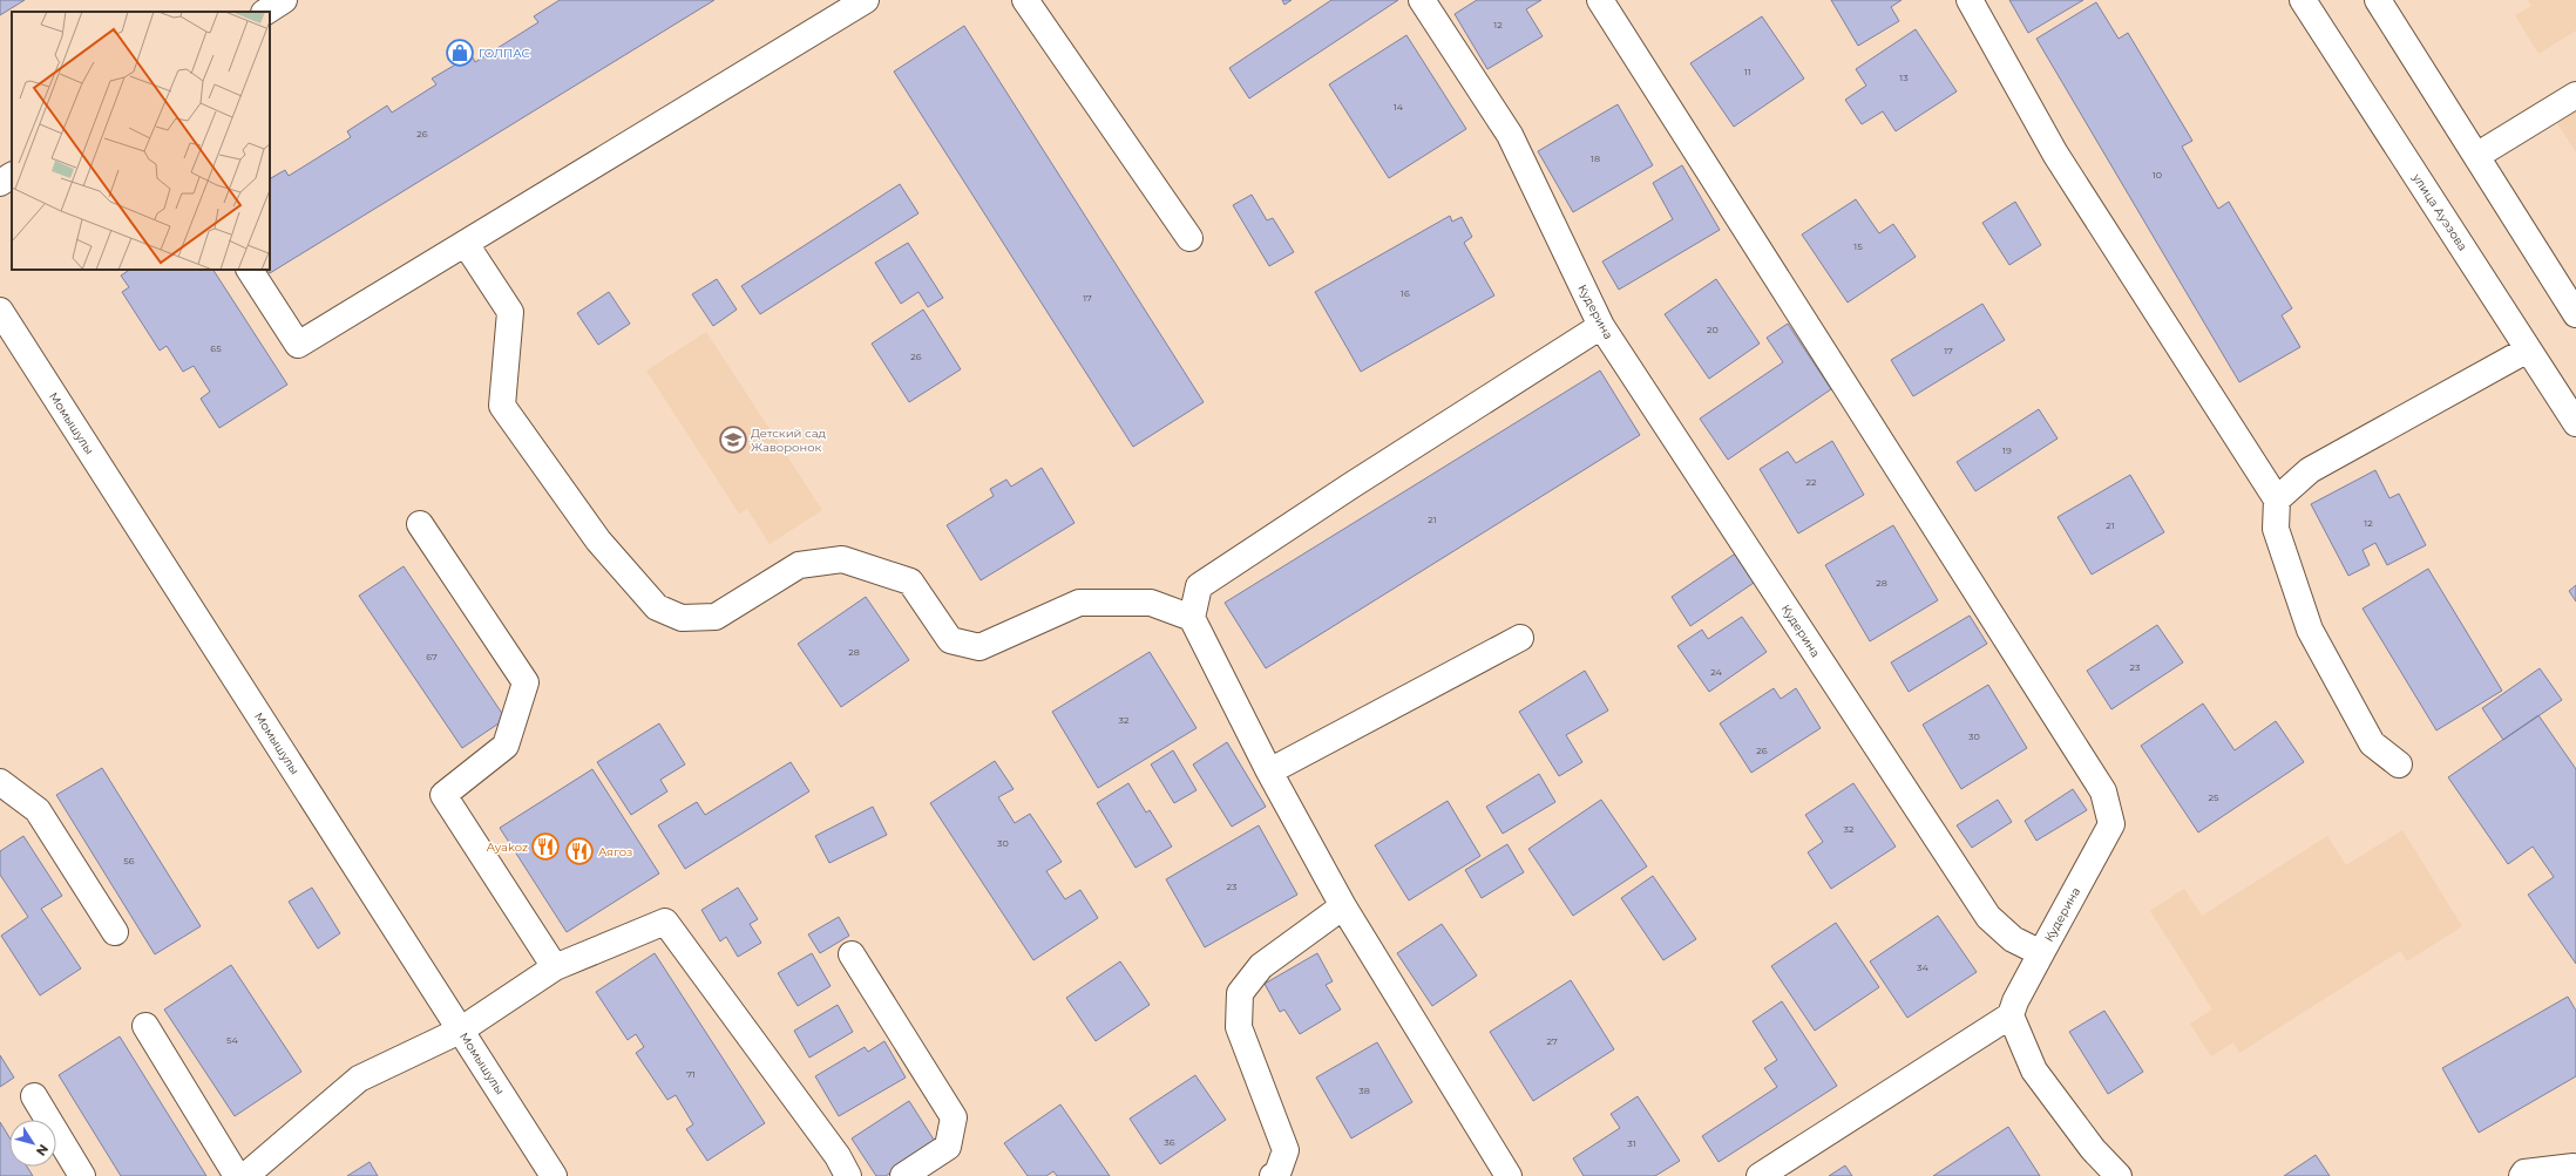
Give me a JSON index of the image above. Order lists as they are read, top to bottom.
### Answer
{
  "streets": {
    "main road": ["улица Ауэзова", "Кудерина", "Момышулы"]
  },
  "places": {
    "shop": ["ГОЛПАС"],
    "school or university": ["Детский сад Жаворонок"],
    "restaurant": ["Ayakoz", "Аягоз"]
  },
  "house_numbers": [
    "12",
    "11",
    "13",
    "14",
    "26",
    "18",
    "10",
    "15",
    "16",
    "17",
    "20",
    "65",
    "17",
    "26",
    "19",
    "22",
    "21",
    "12",
    "21",
    "28",
    "28",
    "67",
    "23",
    "24",
    "32",
    "30",
    "26",
    "25",
    "32",
    "30",
    "56",
    "23",
    "34",
    "54",
    "27",
    "71",
    "38",
    "36",
    "31"
  ],
  "north": "bottom right"
}
